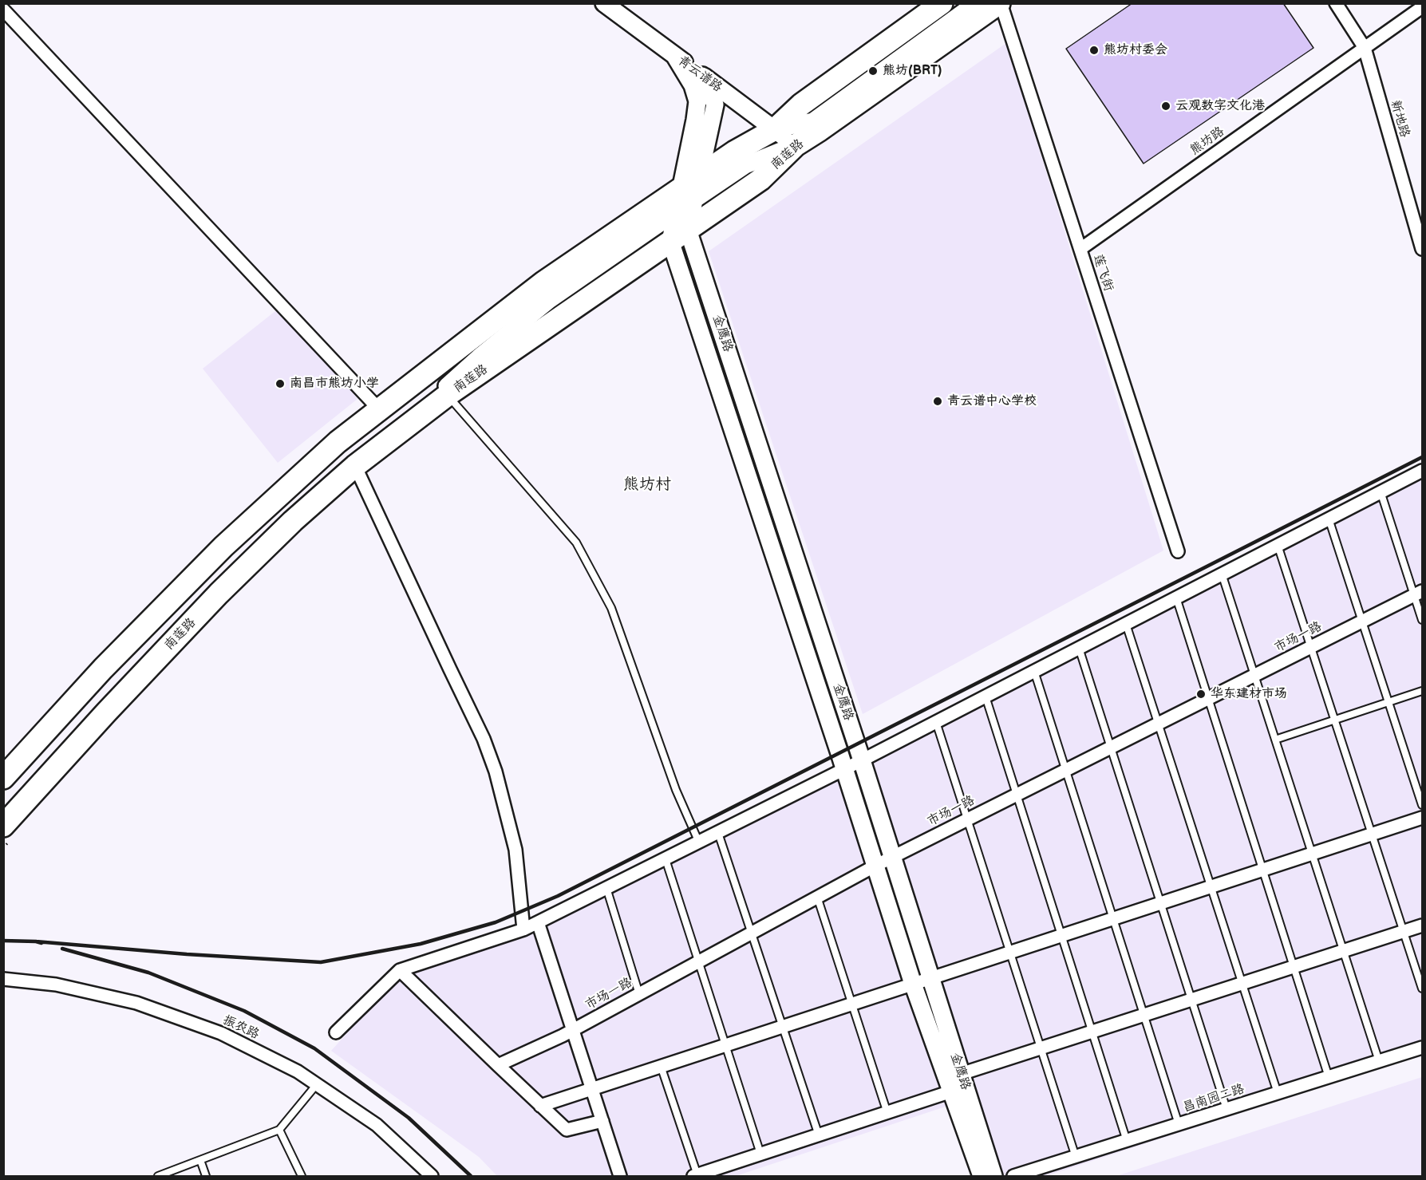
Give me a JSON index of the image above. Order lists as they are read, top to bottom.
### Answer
{
  "streets": {
    "highway": ["南莲路"],
    "street": [
      "青云谱路",
      "新地路",
      "熊坊路",
      "莲飞街",
      "金鹰路",
      "市场一路",
      "振农路",
      "昌南园二路"
    ]
  },
  "crossings": [
    ["青云谱路", "南莲路"],
    ["新地路", "熊坊路"],
    ["熊坊路", "莲飞街"],
    ["南莲路", "莲飞街"],
    ["南莲路", "金鹰路"],
    ["金鹰路", "市场一路"]
  ],
  "districts": ["熊坊村"],
  "places": [
    "熊坊村委会",
    "熊坊(BRT)",
    "云观数字文化港",
    "南昌市熊坊小学",
    "青云谱中心学校",
    "华东建材市场"
  ]
}
